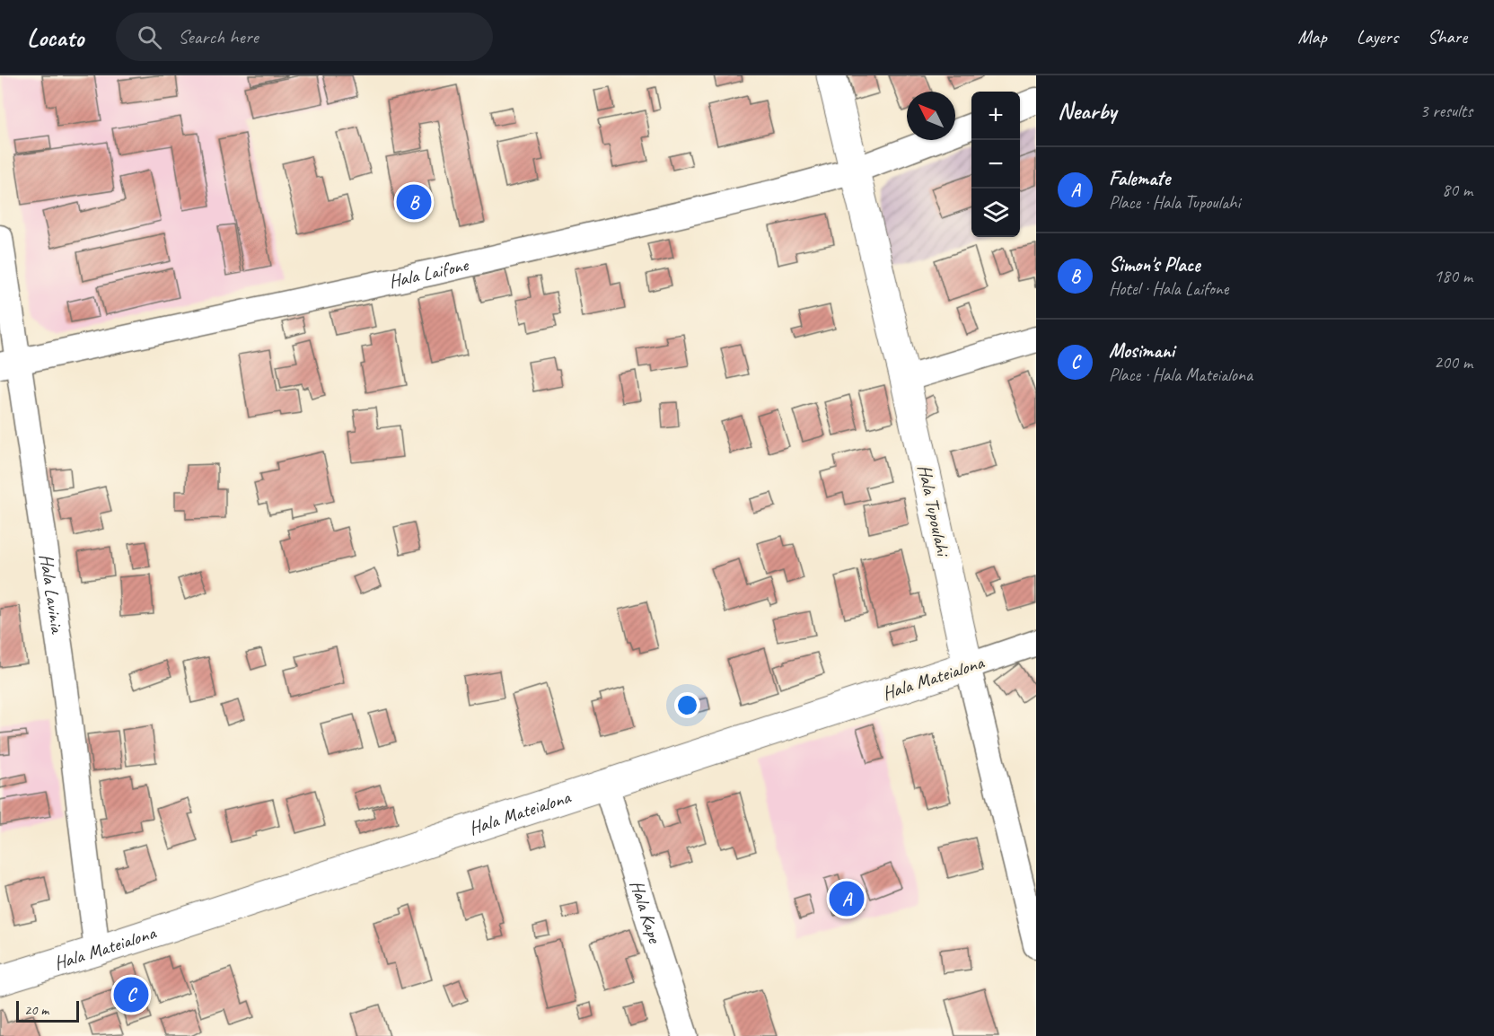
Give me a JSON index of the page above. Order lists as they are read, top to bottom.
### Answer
{
  "streets": {
    "main road": ["Hala Tupoulahi", "Hala Mateialona"],
    "street": ["Hala Laifone", "Hala Lavinia", "Hala Kape"]
  },
  "crossings": [
    ["Hala Laifone", "Hala Tupoulahi"],
    ["Hala Laifone", "Hala Lavinia"],
    ["Hala Tupoulahi", "Hala Mateialona"],
    ["Hala Lavinia", "Hala Mateialona"],
    ["Hala Mateialona", "Hala Kape"]
  ],
  "scale_bar": "20 m",
  "north": "top left",
  "page": {
    "header": "Locato",
    "search": "Search here",
    "nav": ["Map", "Layers", "Share"],
    "heading": ["Nearby", "3 results"],
    "map_buttons": ["+", "−"],
    "list": [
      {
        "mark": "A",
        "name": "Falemate",
        "note": "Place · Hala Tupoulahi",
        "value": "80 m"
      },
      {
        "mark": "B",
        "name": "Simon's Place",
        "note": "Hotel · Hala Laifone",
        "value": "180 m"
      },
      {
        "mark": "C",
        "name": "Mosimani",
        "note": "Place · Hala Mateialona",
        "value": "200 m"
      }
    ],
    "pins": ["B", "A", "C"],
    "scale": "20 m"
  }
}
